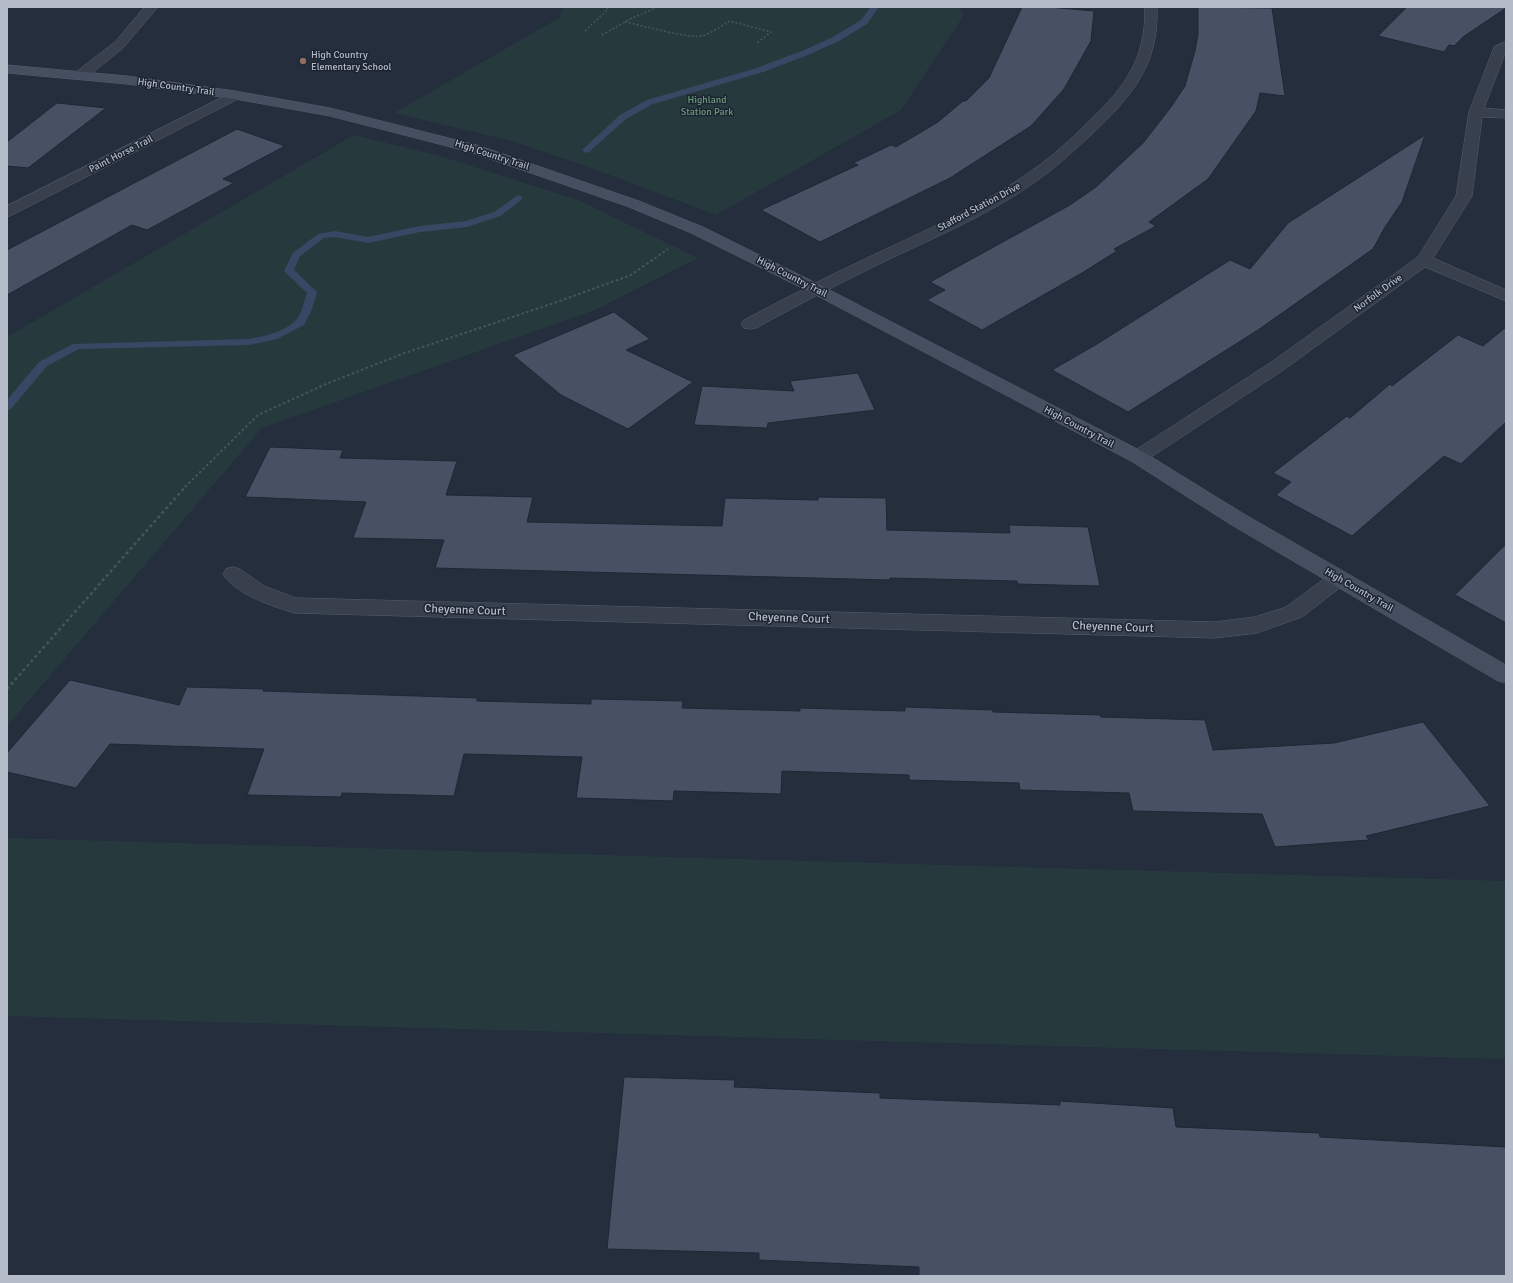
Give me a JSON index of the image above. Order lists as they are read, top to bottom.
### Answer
{
  "streets": {
    "street": [
      "High Country Trail",
      "Paint Horse Trail",
      "Stafford Station Drive",
      "Norfolk Drive",
      "Cheyenne Court"
    ]
  },
  "crossings": [
    ["High Country Trail", "Paint Horse Trail"],
    ["High Country Trail", "Stafford Station Drive"],
    ["High Country Trail", "Norfolk Drive"],
    ["High Country Trail", "Cheyenne Court"]
  ],
  "parks": ["Highland Station Park"],
  "places": ["High Country Elementary School"]
}
